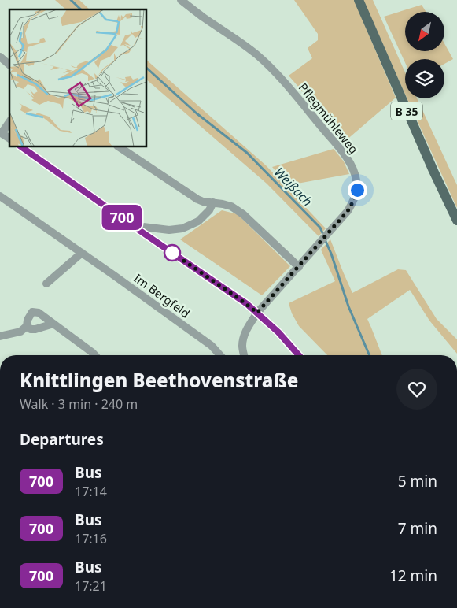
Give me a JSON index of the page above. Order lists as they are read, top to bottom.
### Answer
{
  "streets": {
    "main road": ["B 35"],
    "street": ["Pflegmühleweg", "Im Bergfeld"]
  },
  "water": ["Weißach"],
  "lines": ["bus line 700"],
  "north": "bottom left",
  "page": {
    "on_map": "700",
    "heading": [
      ["Knittlingen Beethovenstraße", "Walk · 3 min · 240 m"],
      "Departures"
    ],
    "list": [
      {
        "mark": "700",
        "name": "Bus",
        "note": "17:14",
        "value": "5 min"
      },
      {
        "mark": "700",
        "name": "Bus",
        "note": "17:16",
        "value": "7 min"
      },
      {
        "mark": "700",
        "name": "Bus",
        "note": "17:21",
        "value": "12 min"
      }
    ]
  }
}
